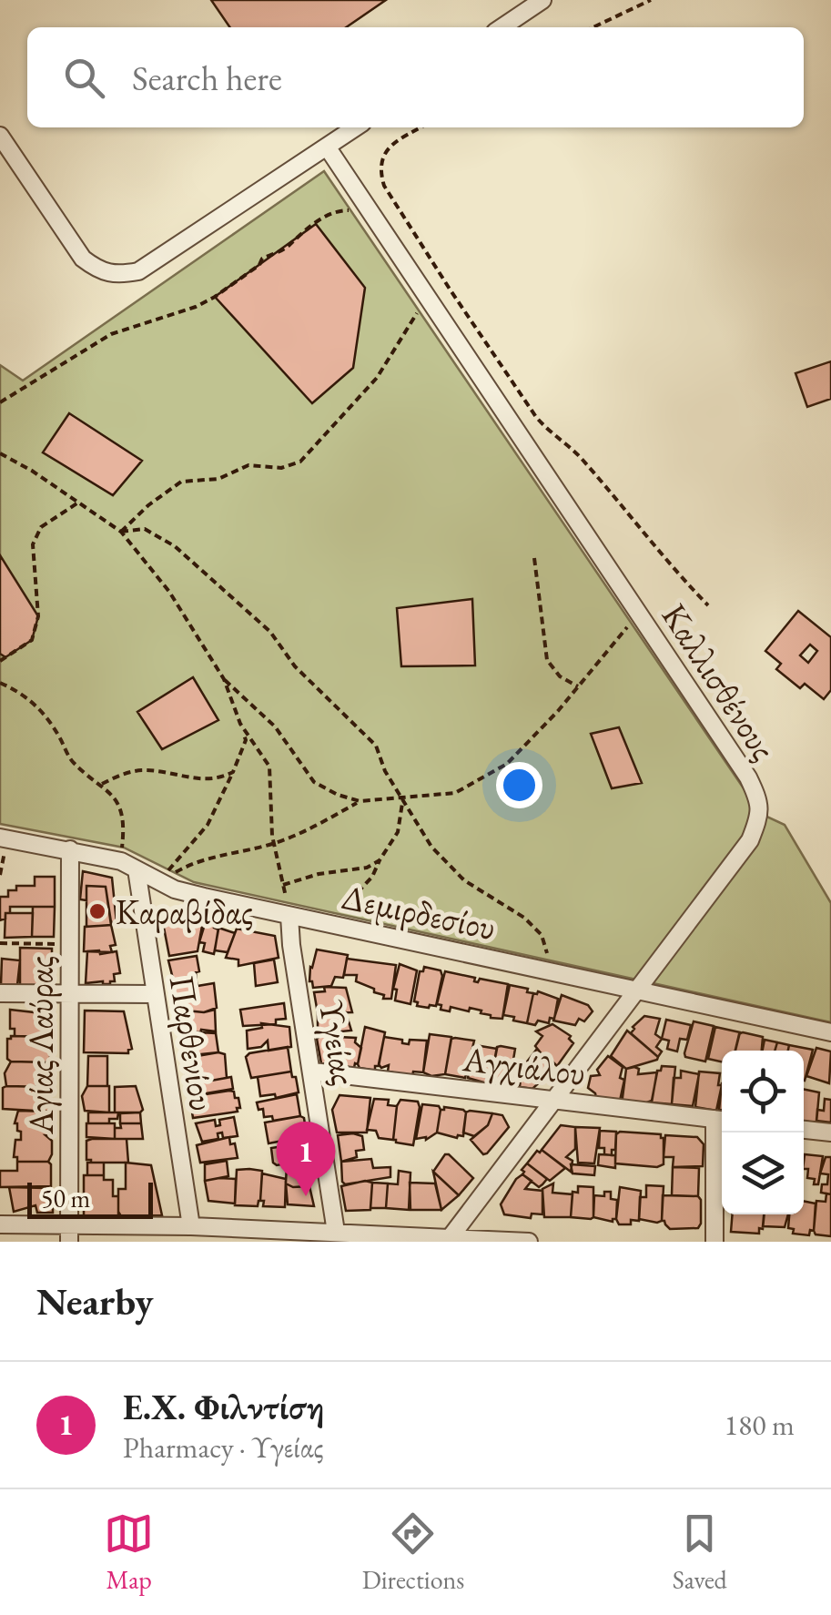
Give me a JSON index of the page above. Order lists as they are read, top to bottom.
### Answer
{
  "streets": {
    "street": [
      "Καλλισθένους",
      "Δεμιρδεσίου",
      "Υγείας",
      "Παρθενίου",
      "Αγίας Λαύρας",
      "Αγχιάλου"
    ]
  },
  "crossings": [
    ["Καλλισθένους", "Δεμιρδεσίου"],
    ["Καλλισθένους", "Αγχιάλου"],
    ["Δεμιρδεσίου", "Υγείας"],
    ["Δεμιρδεσίου", "Παρθενίου"],
    ["Δεμιρδεσίου", "Αγίας Λαύρας"],
    ["Υγείας", "Αγχιάλου"]
  ],
  "places": ["Καραβίδας"],
  "scale_bar": "50 m",
  "page": {
    "search": "Search here",
    "pins": "1",
    "scale": "50 m",
    "heading": "Nearby",
    "list": [
      {
        "mark": "1",
        "name": "Ε.Χ. Φιλντίση",
        "note": "Pharmacy · Υγείας",
        "value": "180 m"
      }
    ],
    "nav": ["Map", "Directions", "Saved"]
  }
}
